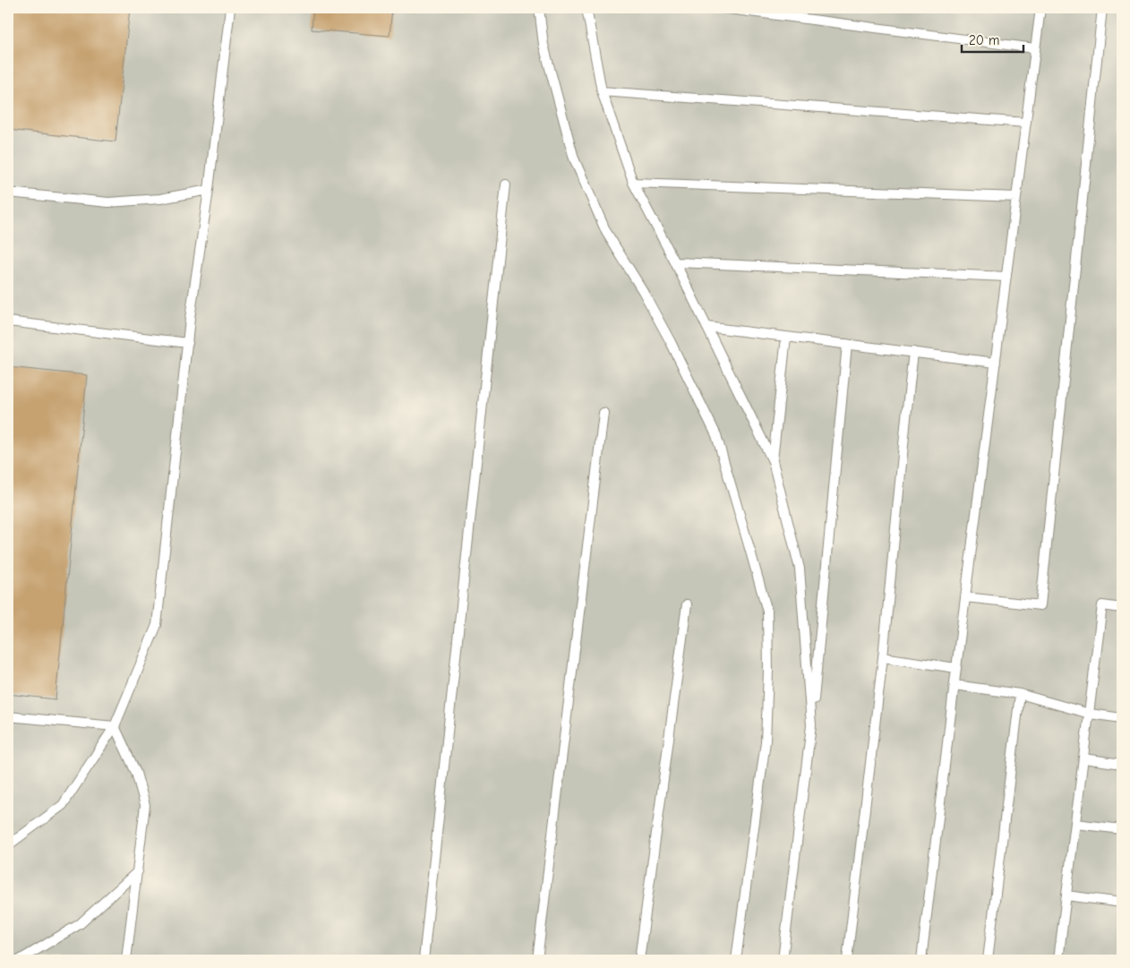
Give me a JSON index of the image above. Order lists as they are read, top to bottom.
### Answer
{
  "scale_bar": "20 m"
}
